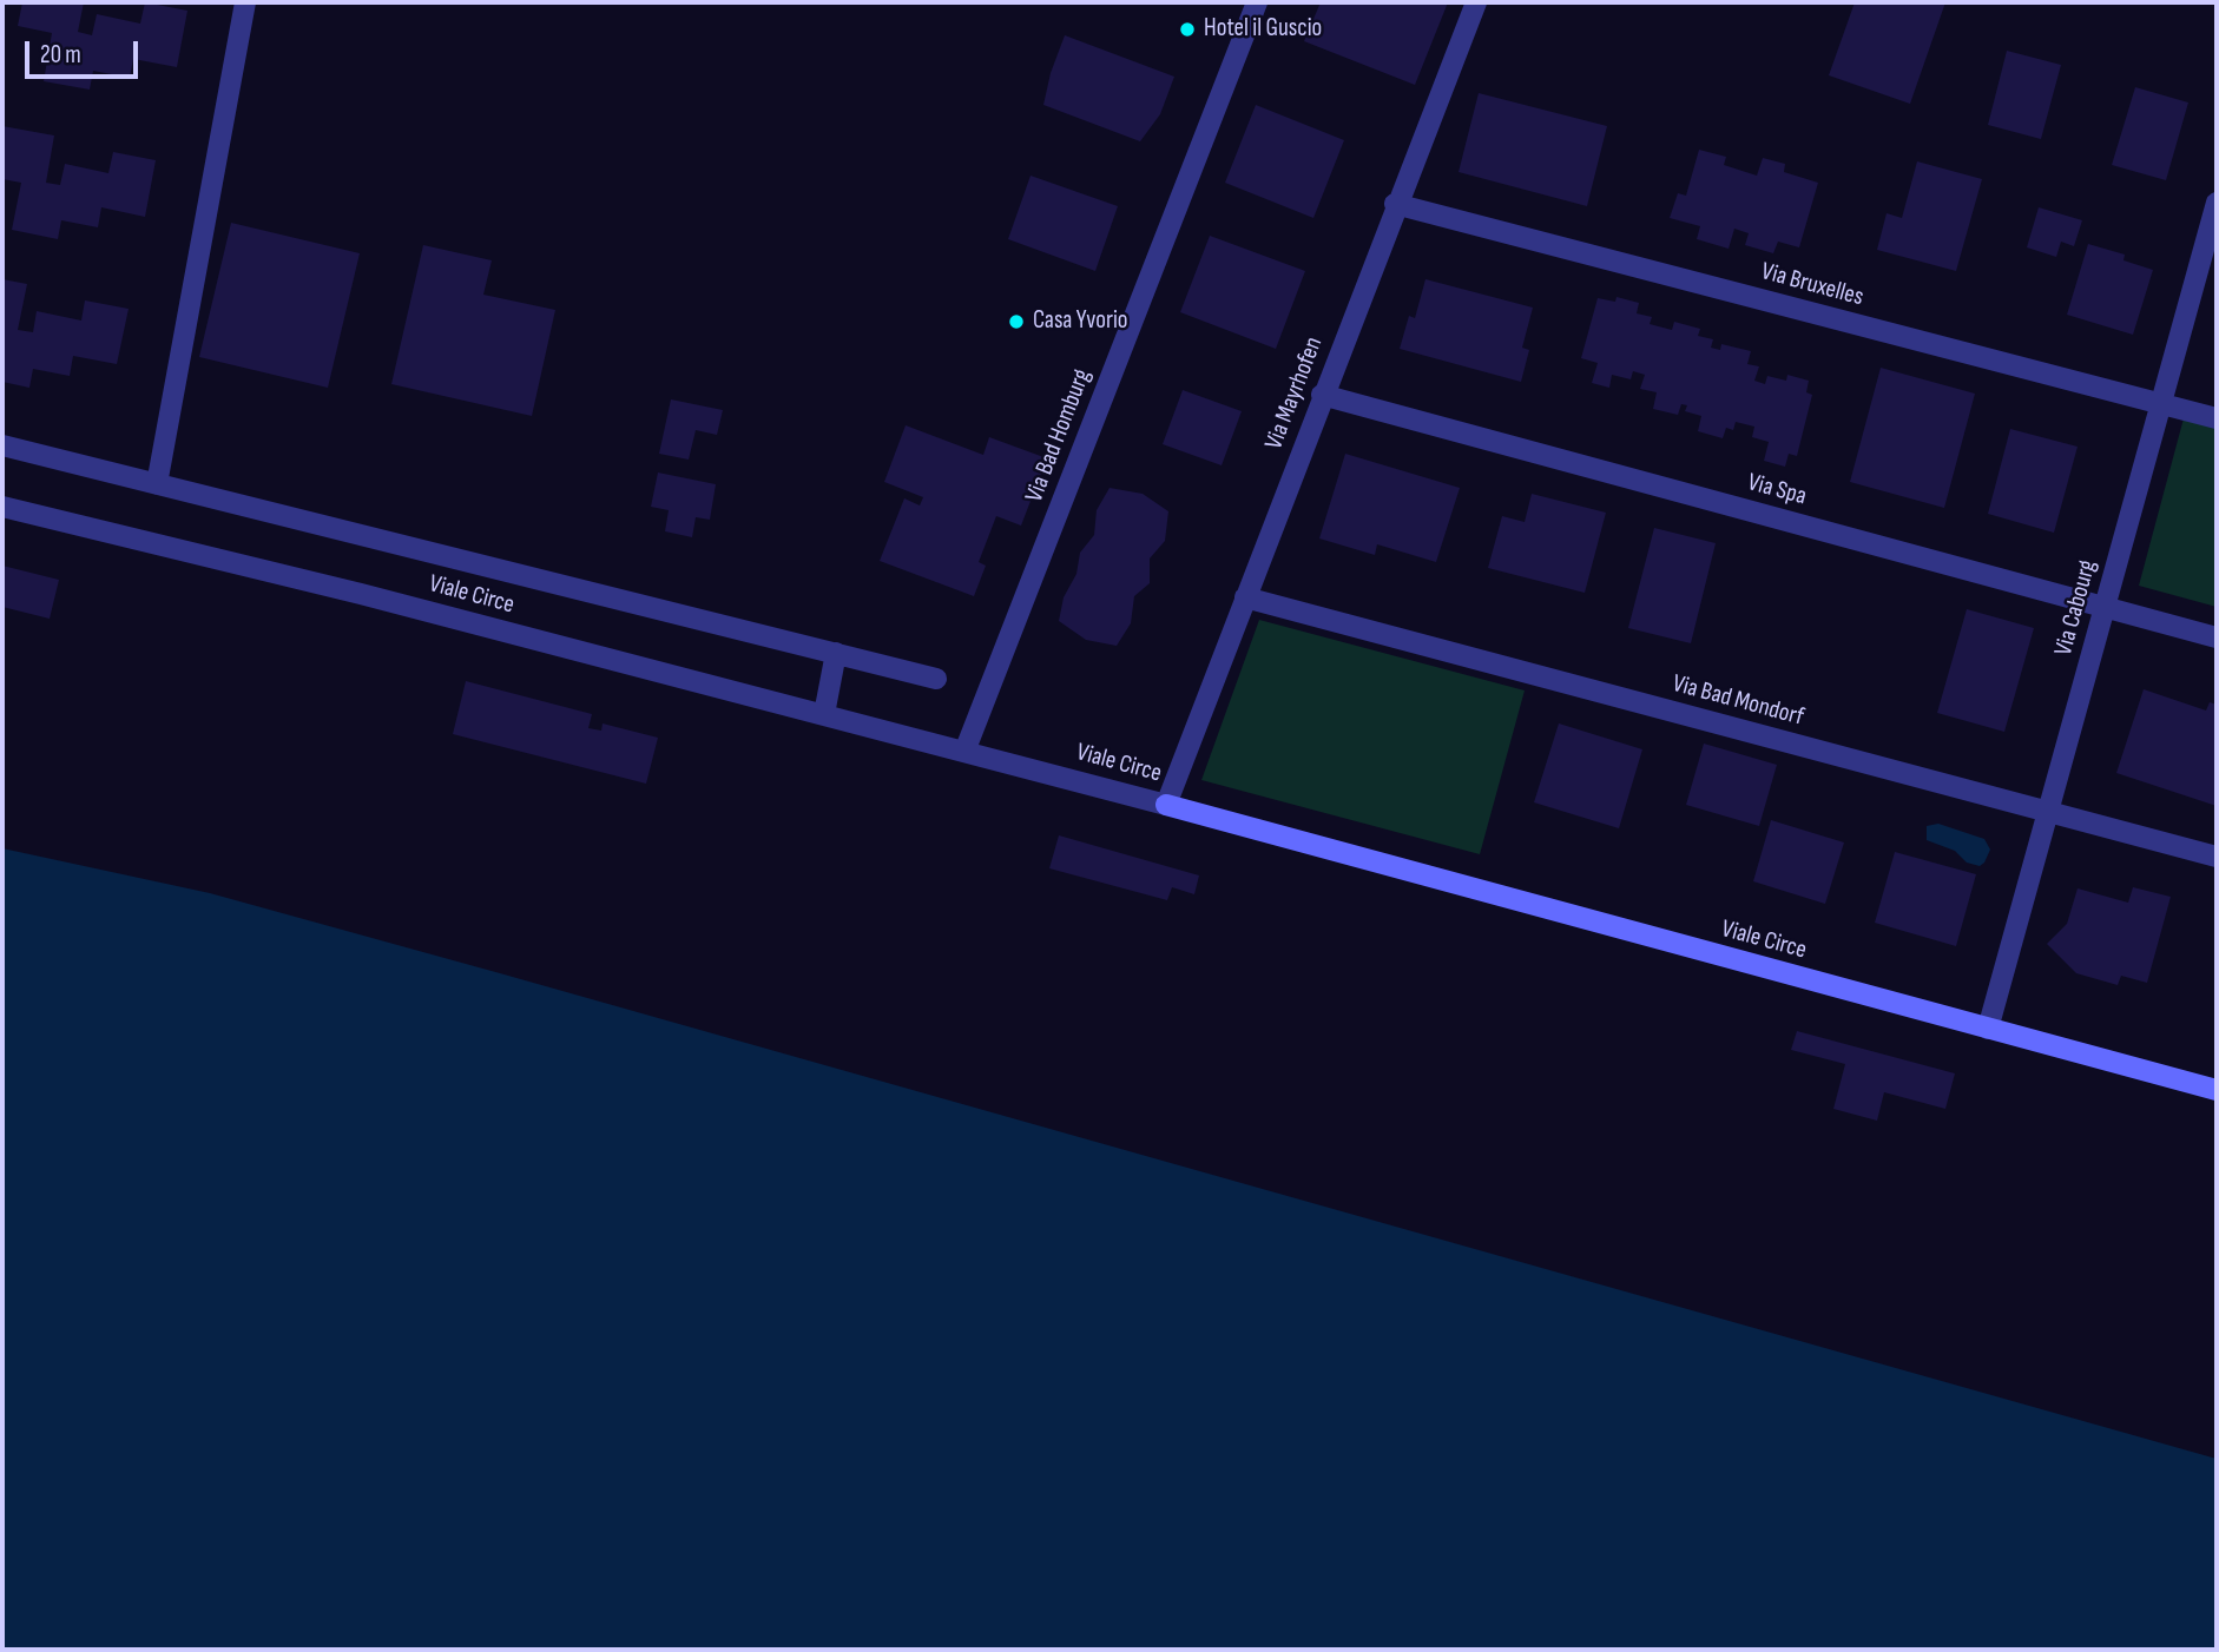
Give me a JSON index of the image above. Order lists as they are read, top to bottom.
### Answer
{
  "streets": {
    "street": [
      "Via Bruxelles",
      "Via Mayrhofen",
      "Via Bad Homburg",
      "Via Spa",
      "Viale Circe",
      "Via Cabourg",
      "Via Bad Mondorf"
    ]
  },
  "crossings": [
    ["Via Bruxelles", "Via Mayrhofen"],
    ["Via Bruxelles", "Via Cabourg"],
    ["Via Mayrhofen", "Via Spa"],
    ["Via Mayrhofen", "Viale Circe"],
    ["Via Mayrhofen", "Via Bad Mondorf"],
    ["Via Bad Homburg", "Viale Circe"],
    ["Via Spa", "Via Cabourg"],
    ["Viale Circe", "Via Cabourg"],
    ["Via Cabourg", "Via Bad Mondorf"]
  ],
  "places": ["Hotel il Guscio", "Casa Yvorio"],
  "scale_bar": "20 m"
}
